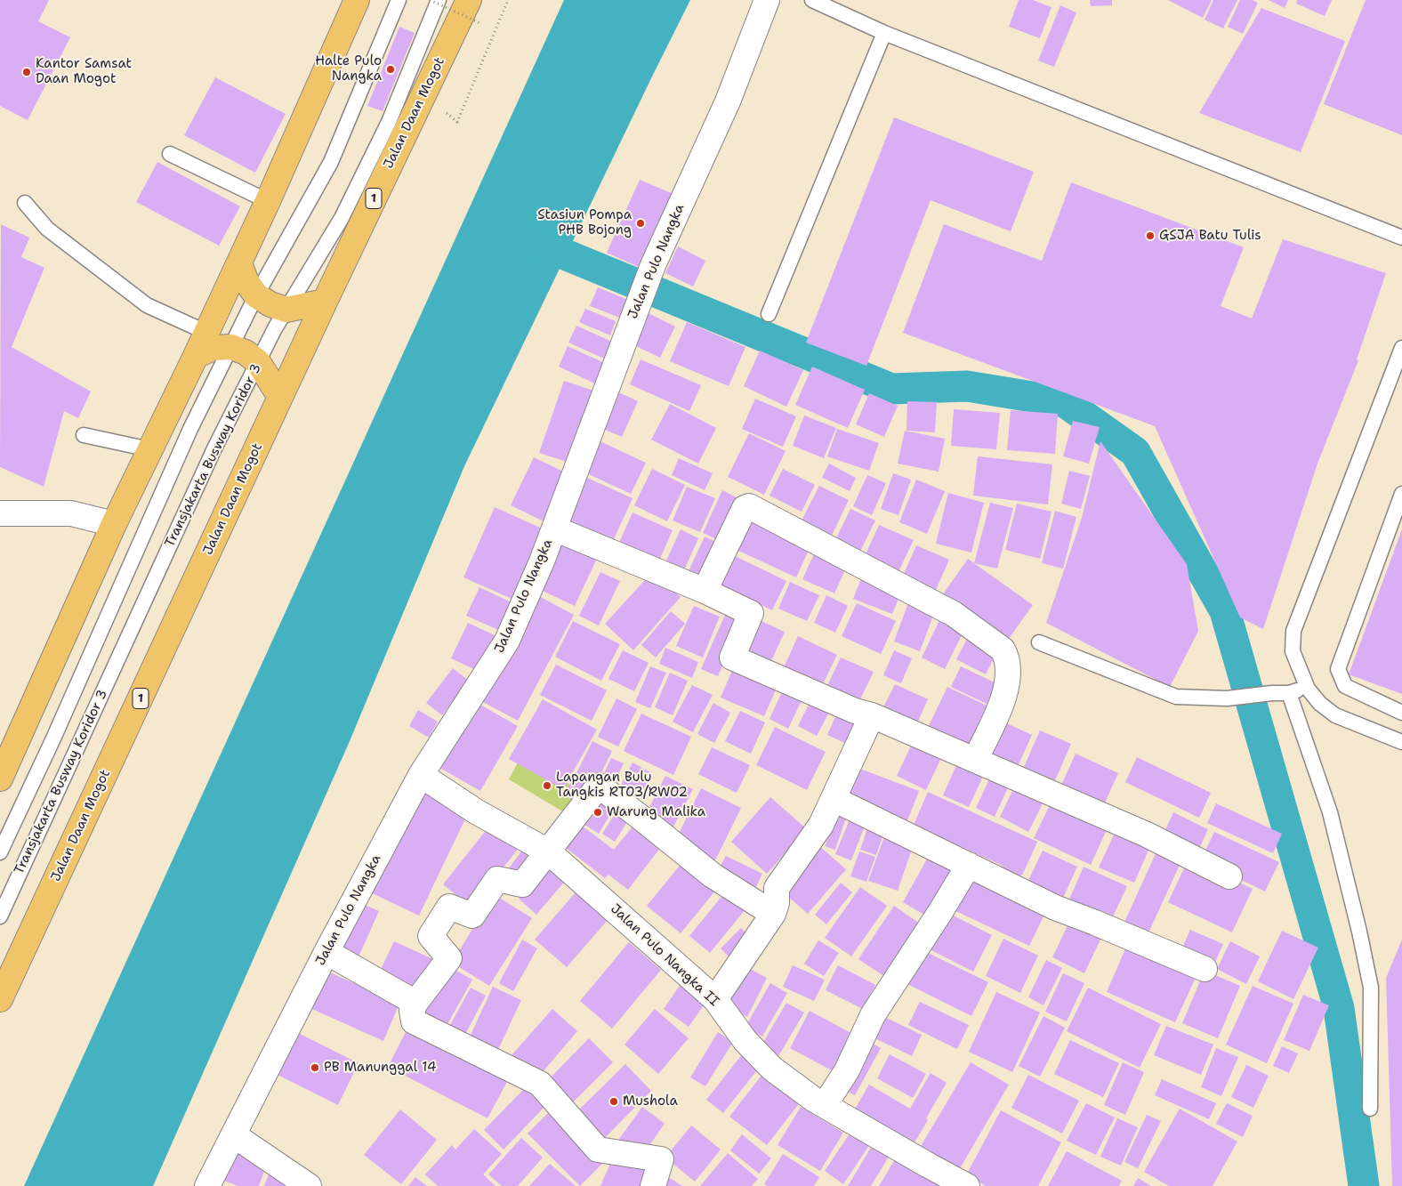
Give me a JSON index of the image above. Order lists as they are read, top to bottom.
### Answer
{
  "streets": {
    "highway": ["Jalan Daan Mogot", "1"],
    "street": ["Jalan Pulo Nangka", "Jalan Pulo Nangka II"],
    "lane": ["Transjakarta Busway Koridor 3"]
  },
  "crossings": [
    ["Jalan Pulo Nangka", "Jalan Pulo Nangka II"]
  ],
  "places": [
    "Halte Pulo Nangka",
    "Kantor Samsat Daan Mogot",
    "Stasiun Pompa PHB Bojong",
    "GSJA Batu Tulis",
    "Lapangan Bulu Tangkis RT03/RW02",
    "Warung Malika",
    "PB Manunggal 14",
    "Mushola"
  ]
}
